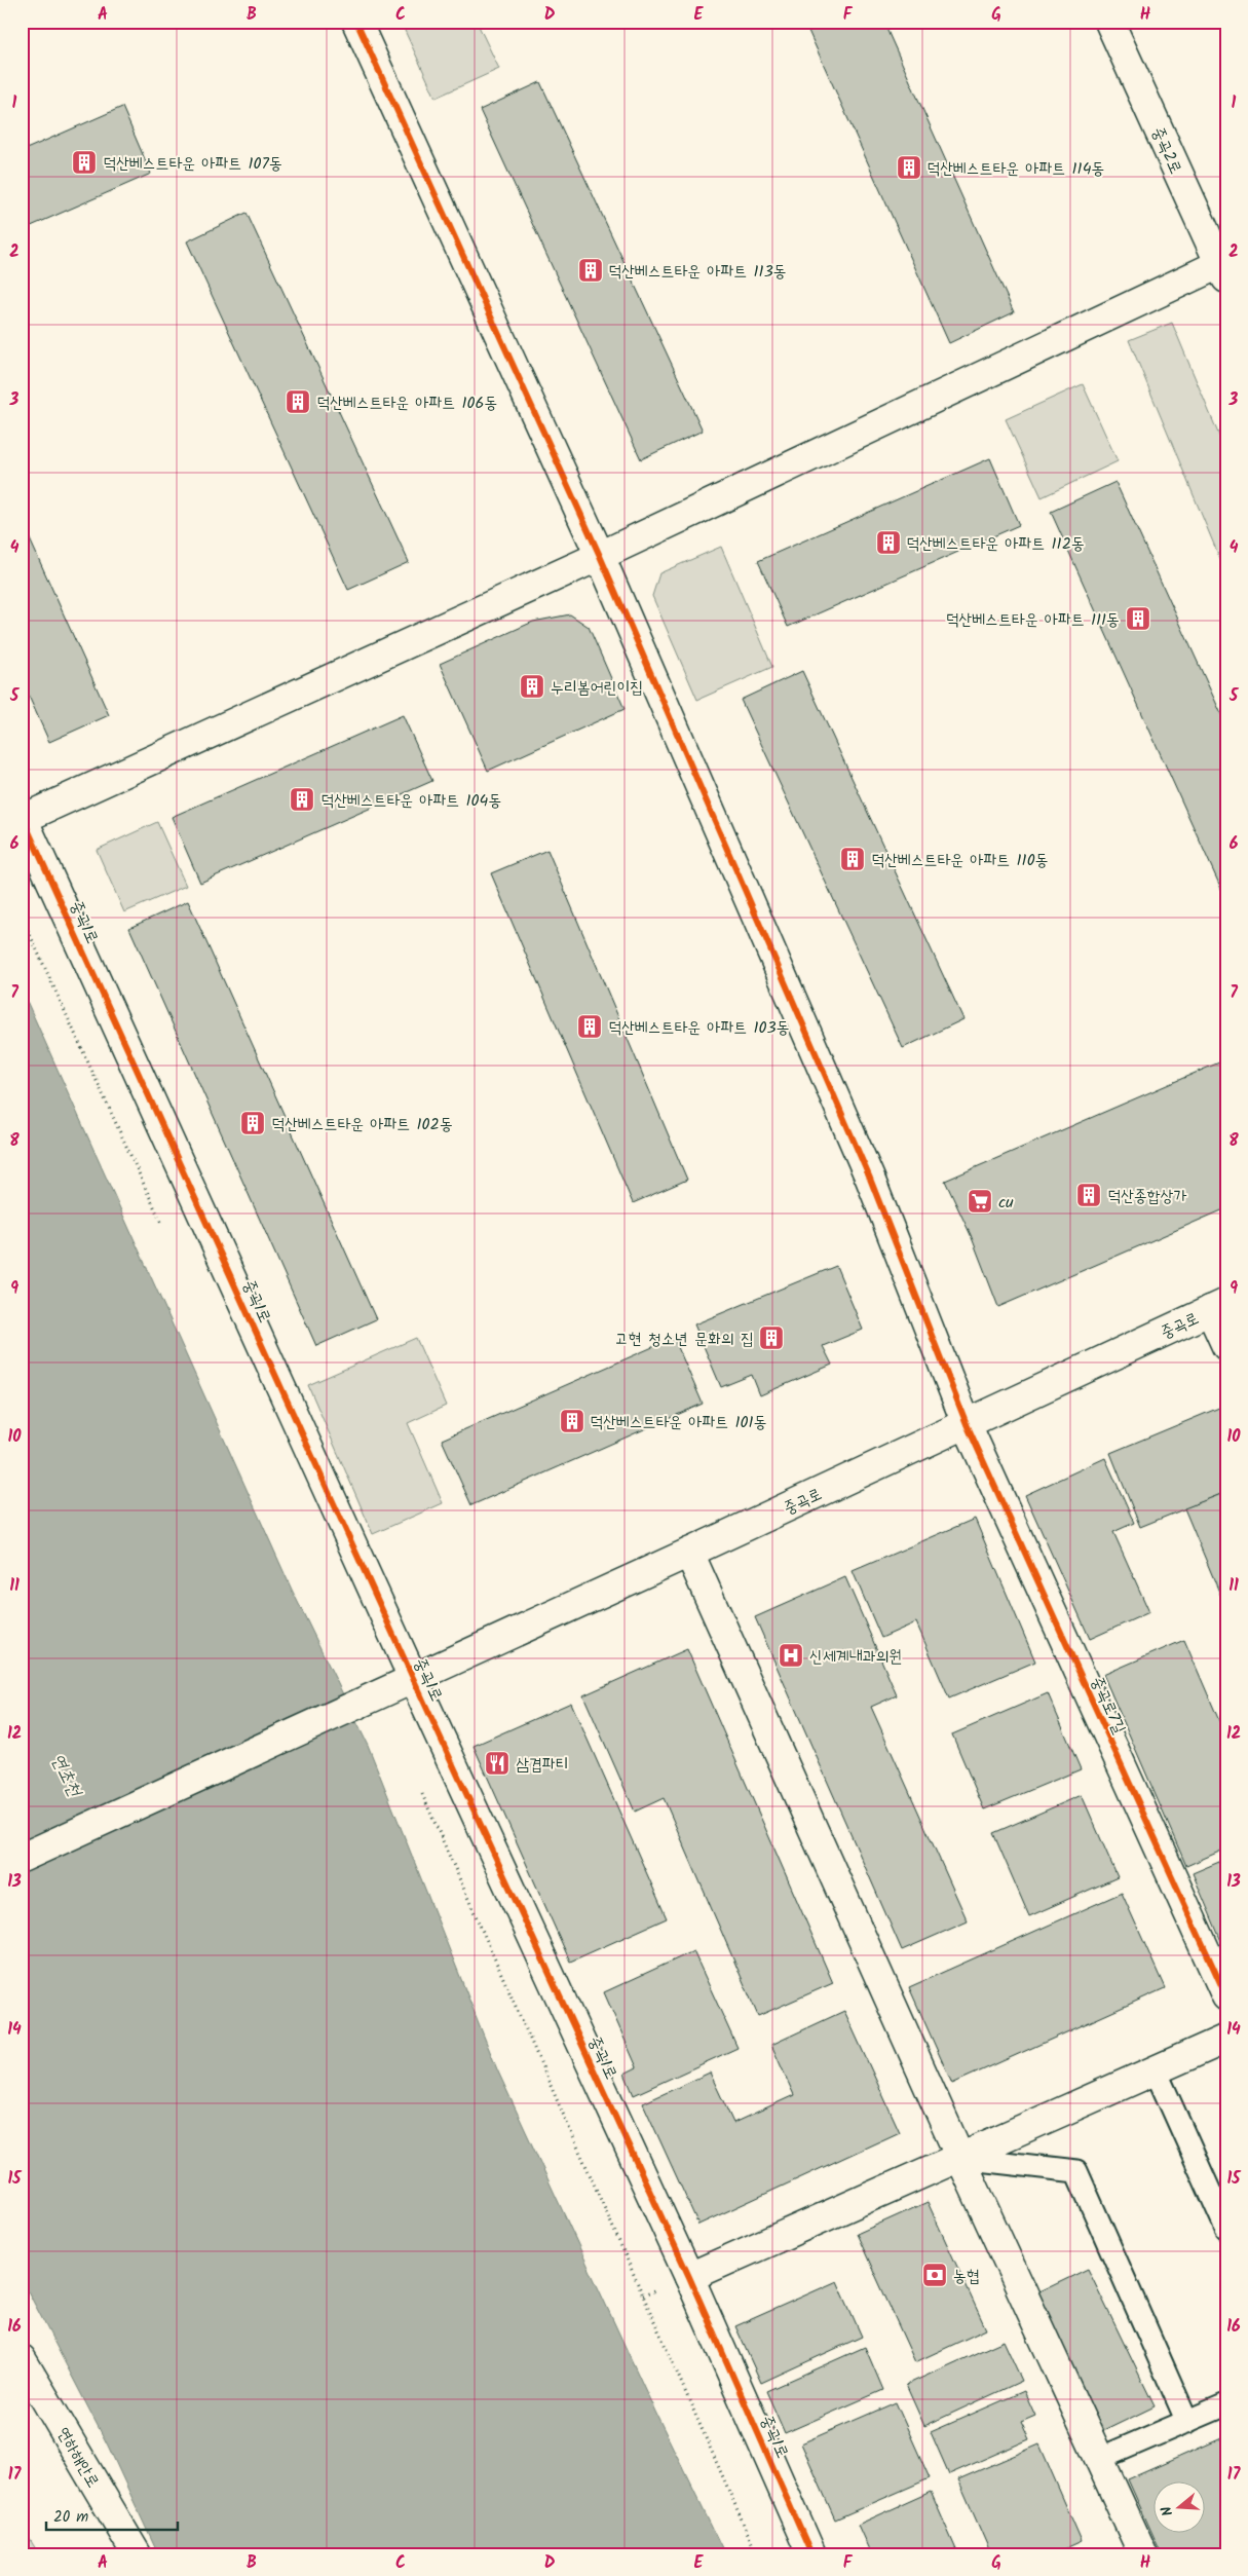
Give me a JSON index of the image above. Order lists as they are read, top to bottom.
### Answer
{
  "streets": {
    "street": [
      "중곡2로",
      "중곡1로",
      "중곡로",
      "중곡로7길",
      "연하해안로"
    ]
  },
  "crossings": [
    ["중곡1로", "중곡로"],
    ["중곡로", "중곡로7길"]
  ],
  "water": ["연초천"],
  "places": {
    "building": [
      "덕산베스트타운 아파트 107동",
      "덕산베스트타운 아파트 114동",
      "덕산베스트타운 아파트 113동",
      "덕산베스트타운 아파트 106동",
      "덕산베스트타운 아파트 112동",
      "덕산베스트타운 아파트 111동",
      "누리봄어린이집",
      "덕산베스트타운 아파트 104동",
      "덕산베스트타운 아파트 110동",
      "덕산베스트타운 아파트 103동",
      "덕산베스트타운 아파트 102동",
      "덕산종합상가",
      "고현 청소년 문화의 집",
      "덕산베스트타운 아파트 101동"
    ],
    "supermarket": ["cu"],
    "hospital": ["신세계내과의원"],
    "restaurant": ["삼겹파티"],
    "bank": ["농협"]
  },
  "scale_bar": "20 m",
  "north": "left",
  "grid": {
    "columns": [
      "A",
      "B",
      "C",
      "D",
      "E",
      "F",
      "G",
      "H"
    ],
    "rows": [
      "1",
      "2",
      "3",
      "4",
      "5",
      "6",
      "7",
      "8",
      "9",
      "10",
      "11",
      "12",
      "13",
      "14",
      "15",
      "16",
      "17"
    ]
  }
}
